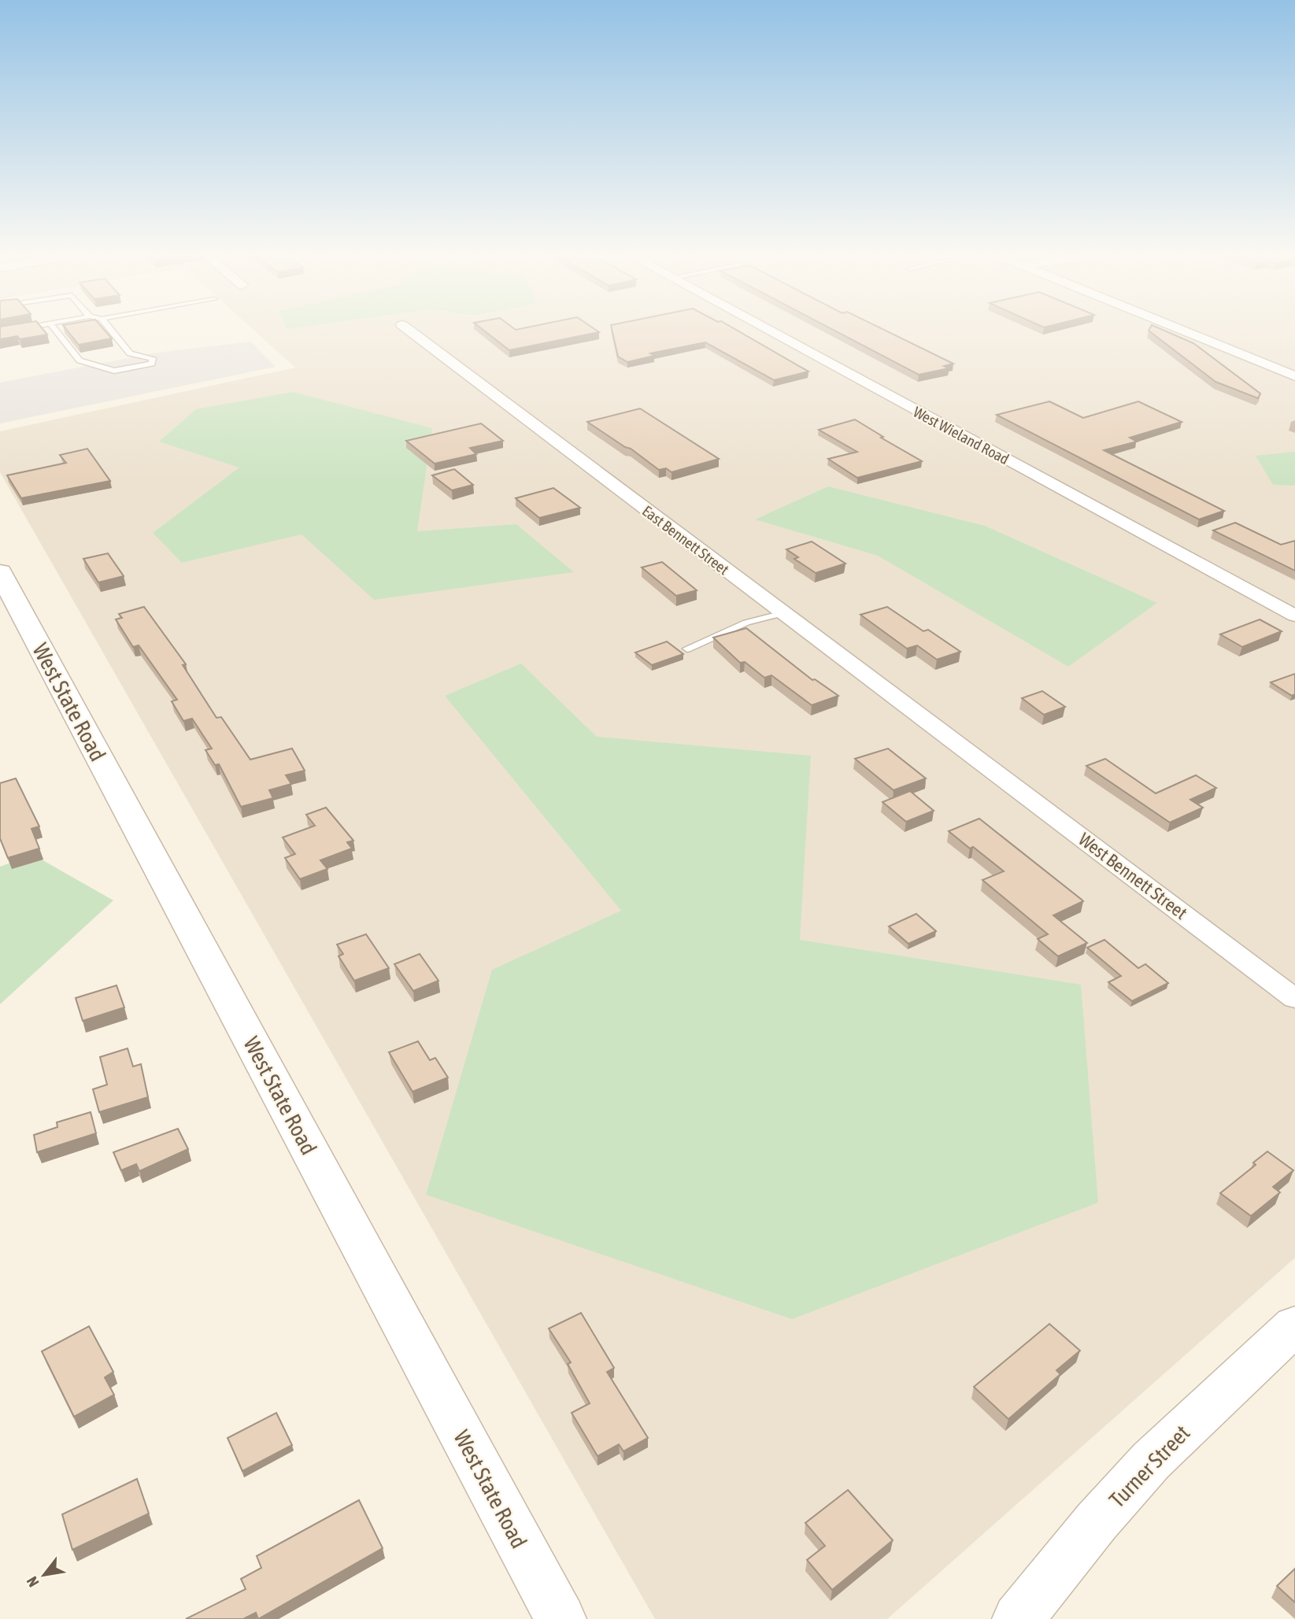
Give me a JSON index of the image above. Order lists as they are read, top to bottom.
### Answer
{
  "streets": {
    "street": [
      "West Wieland Road",
      "East Bennett Street",
      "West State Road",
      "West Bennett Street",
      "Turner Street"
    ]
  },
  "crossings": [
    ["East Bennett Street", "West Bennett Street"]
  ],
  "north": "bottom left"
}
